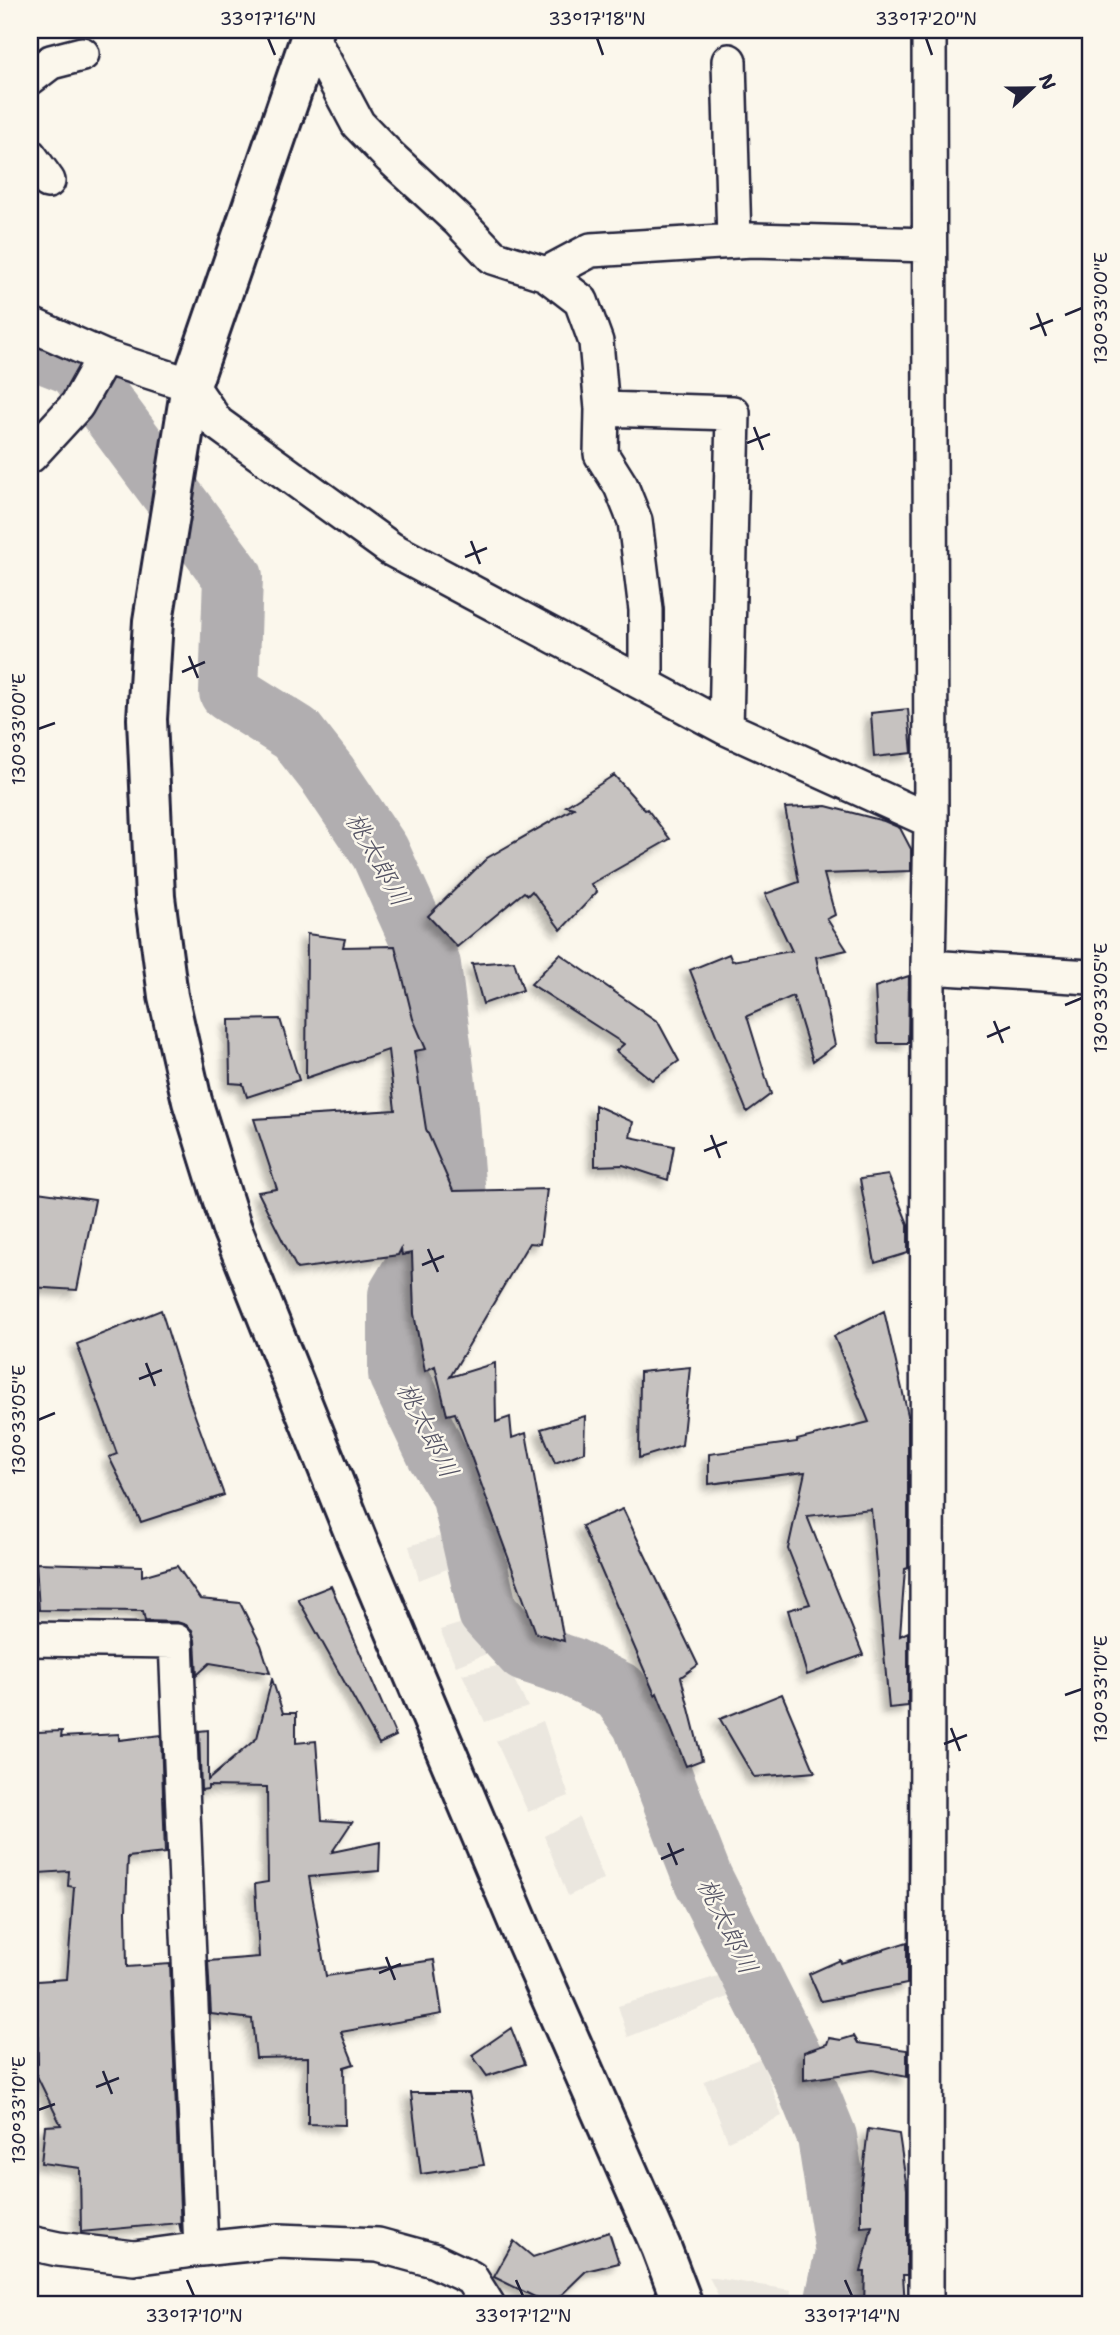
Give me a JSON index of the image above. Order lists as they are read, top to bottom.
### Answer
{
  "water": ["桃太郎川"],
  "north": "right",
  "coordinates": [
    "33°17'16\"N",
    "33°17'18\"N",
    "33°17'20\"N",
    "130°33'00\"E",
    "130°33'05\"E",
    "130°33'10\"E",
    "33°17'10\"N",
    "33°17'12\"N",
    "33°17'14\"N"
  ]
}
